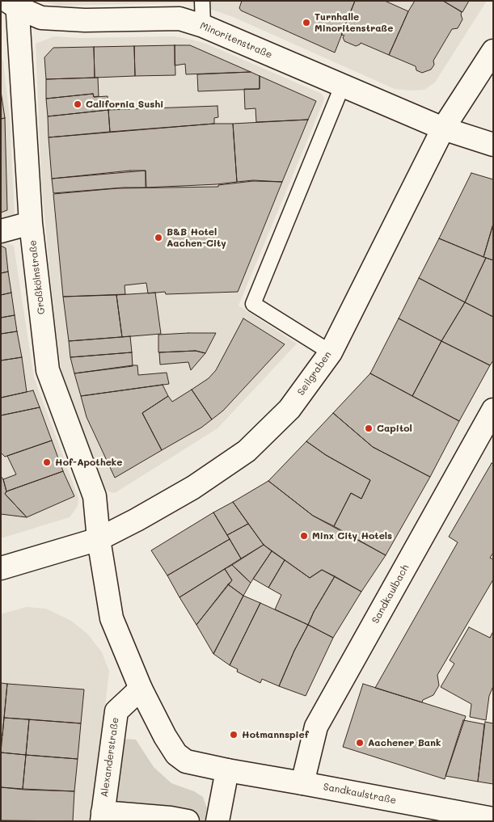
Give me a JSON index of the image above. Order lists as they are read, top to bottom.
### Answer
{
  "streets": {
    "street": [
      "Minoritenstraße",
      "Großkölnstraße",
      "Seilgraben",
      "Sandkaulbach",
      "Alexanderstraße",
      "Sandkaulstraße"
    ]
  },
  "crossings": [
    ["Minoritenstraße", "Großkölnstraße"],
    ["Minoritenstraße", "Seilgraben"],
    ["Großkölnstraße", "Seilgraben"],
    ["Sandkaulbach", "Sandkaulstraße"]
  ],
  "places": [
    "Turnhalle Minoritenstraße",
    "California Sushi",
    "B&B Hotel Aachen-City",
    "Capitol",
    "Hof-Apotheke",
    "Minx City Hotels",
    "Hotmannspief",
    "Aachener Bank"
  ]
}
